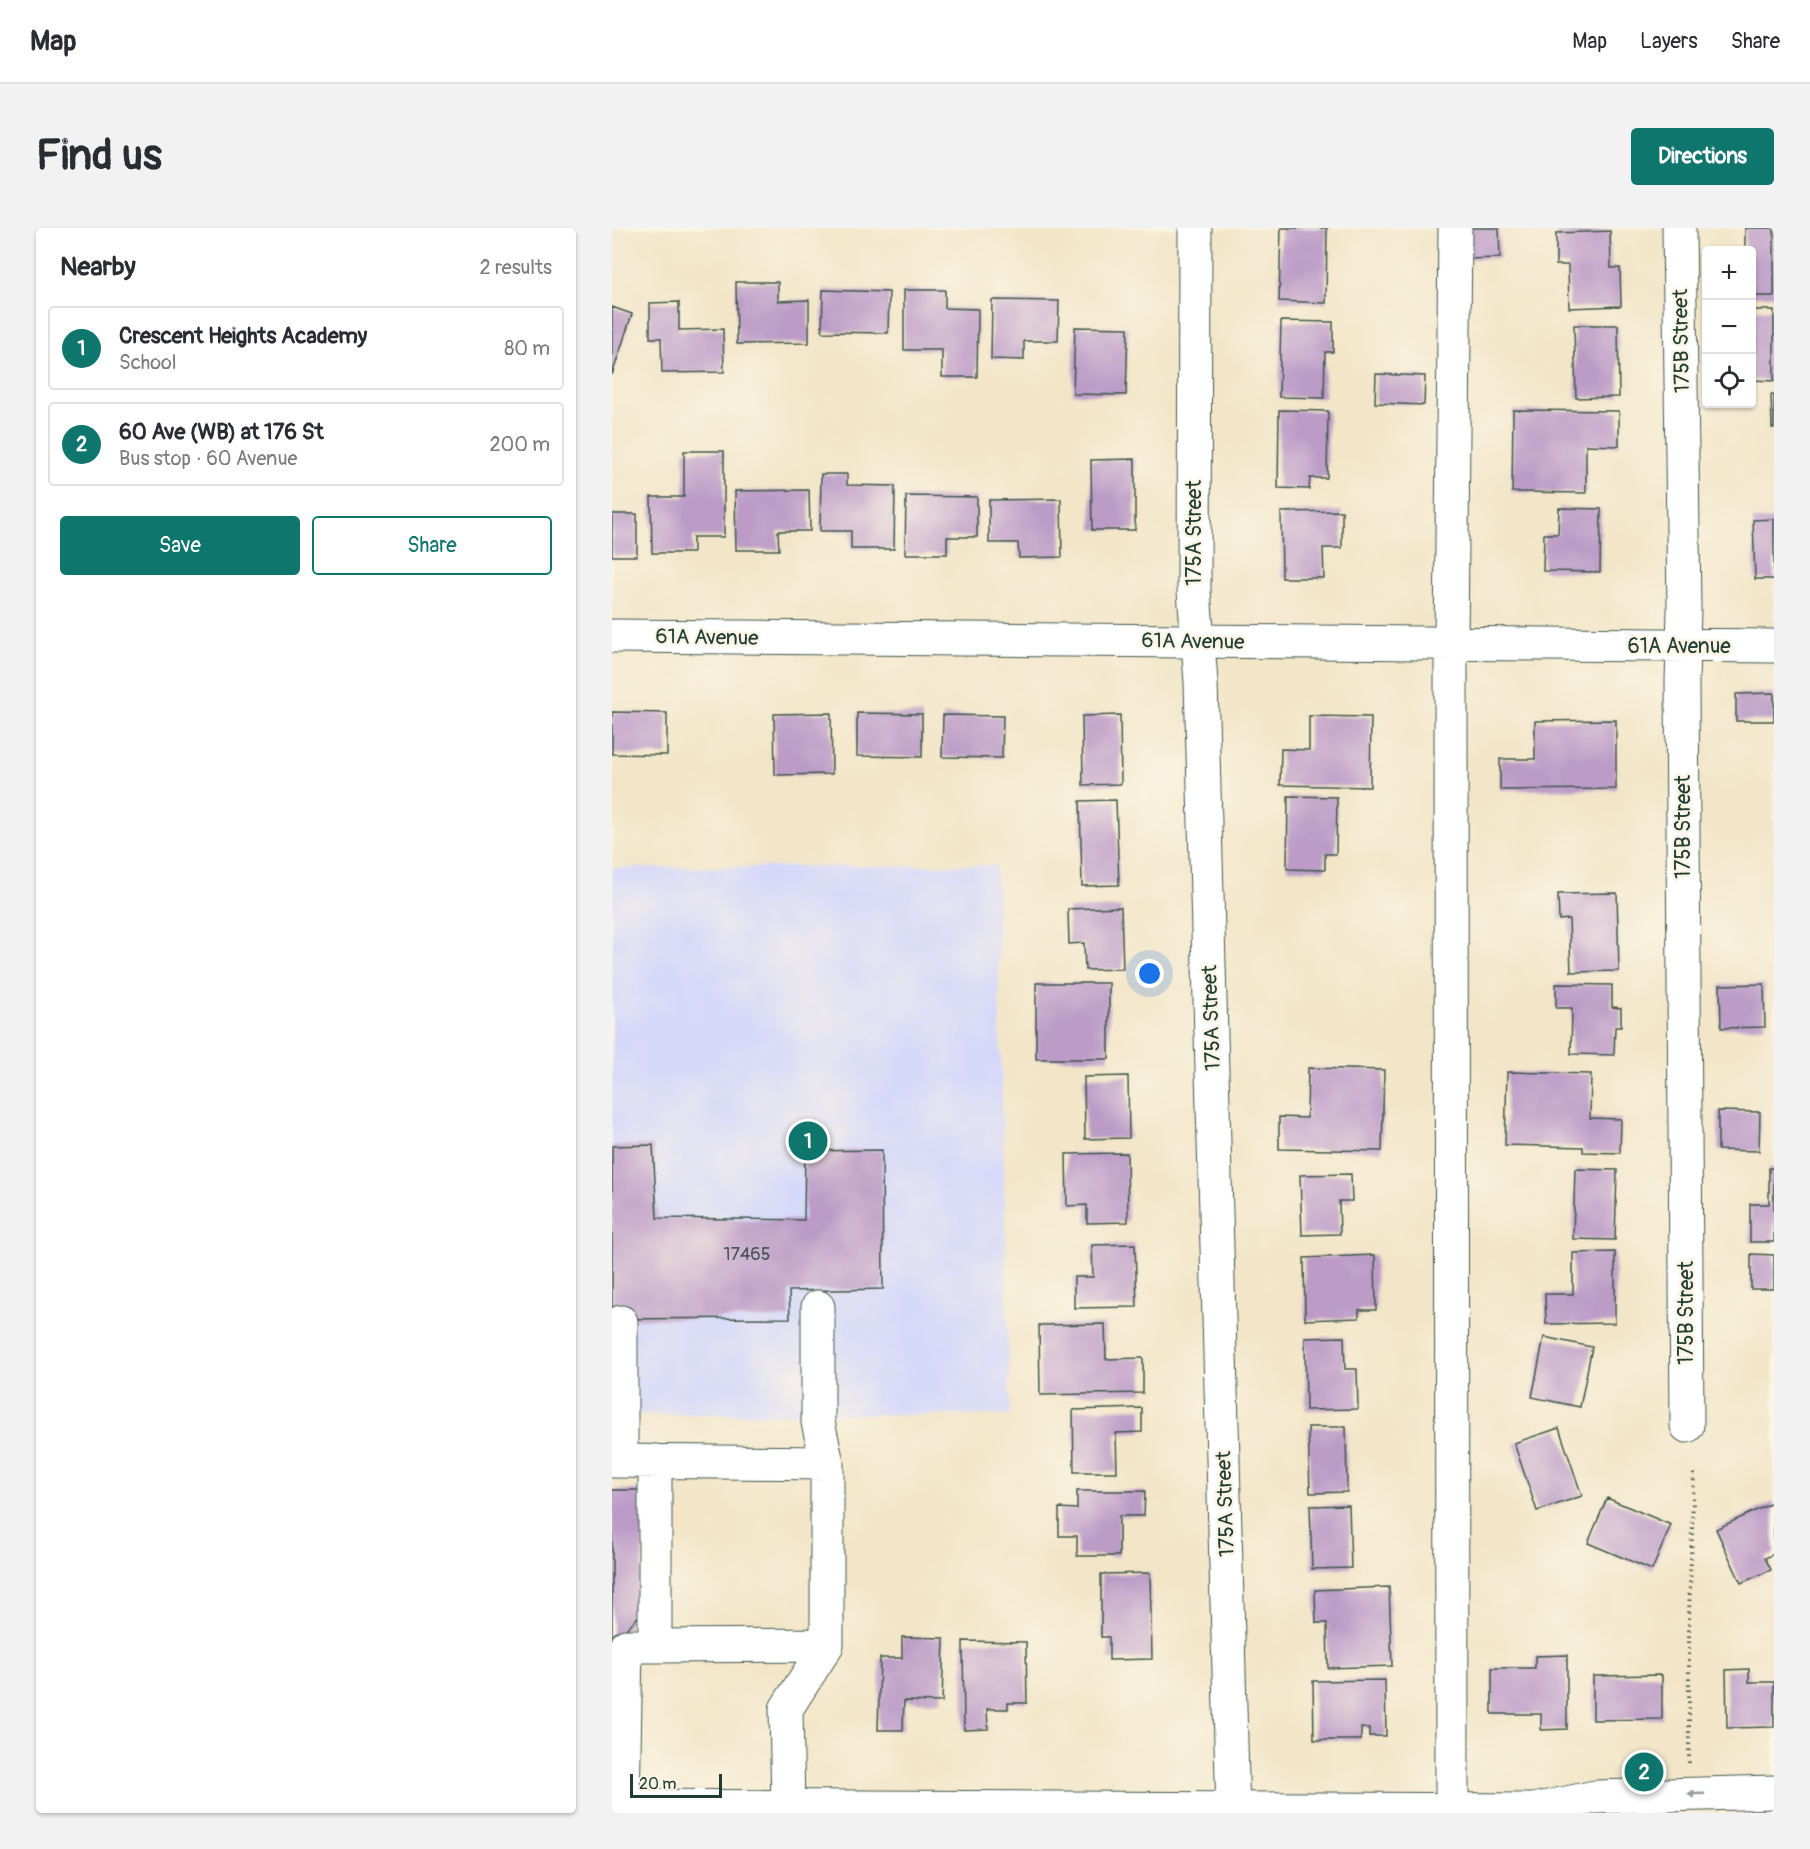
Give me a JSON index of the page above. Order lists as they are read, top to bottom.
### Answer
{
  "streets": {
    "street": ["175B Street", "175A Street", "61A Avenue"]
  },
  "crossings": [
    ["175B Street", "61A Avenue"],
    ["175A Street", "61A Avenue"]
  ],
  "house_numbers": ["17465"],
  "scale_bar": "20 m",
  "page": {
    "header": "Map",
    "nav": ["Map", "Layers", "Share"],
    "buttons": [
      "Directions",
      ["Save", "Share"]
    ],
    "title": "Find us",
    "heading": ["Nearby", "2 results"],
    "map_buttons": ["+", "−"],
    "list": [
      {
        "mark": "1",
        "name": "Crescent Heights Academy",
        "note": "School",
        "value": "80 m"
      },
      {
        "mark": "2",
        "name": "60 Ave (WB) at 176 St",
        "note": "Bus stop · 60 Avenue",
        "value": "200 m"
      }
    ],
    "pins": ["1", "2"],
    "scale": "20 m"
  }
}
